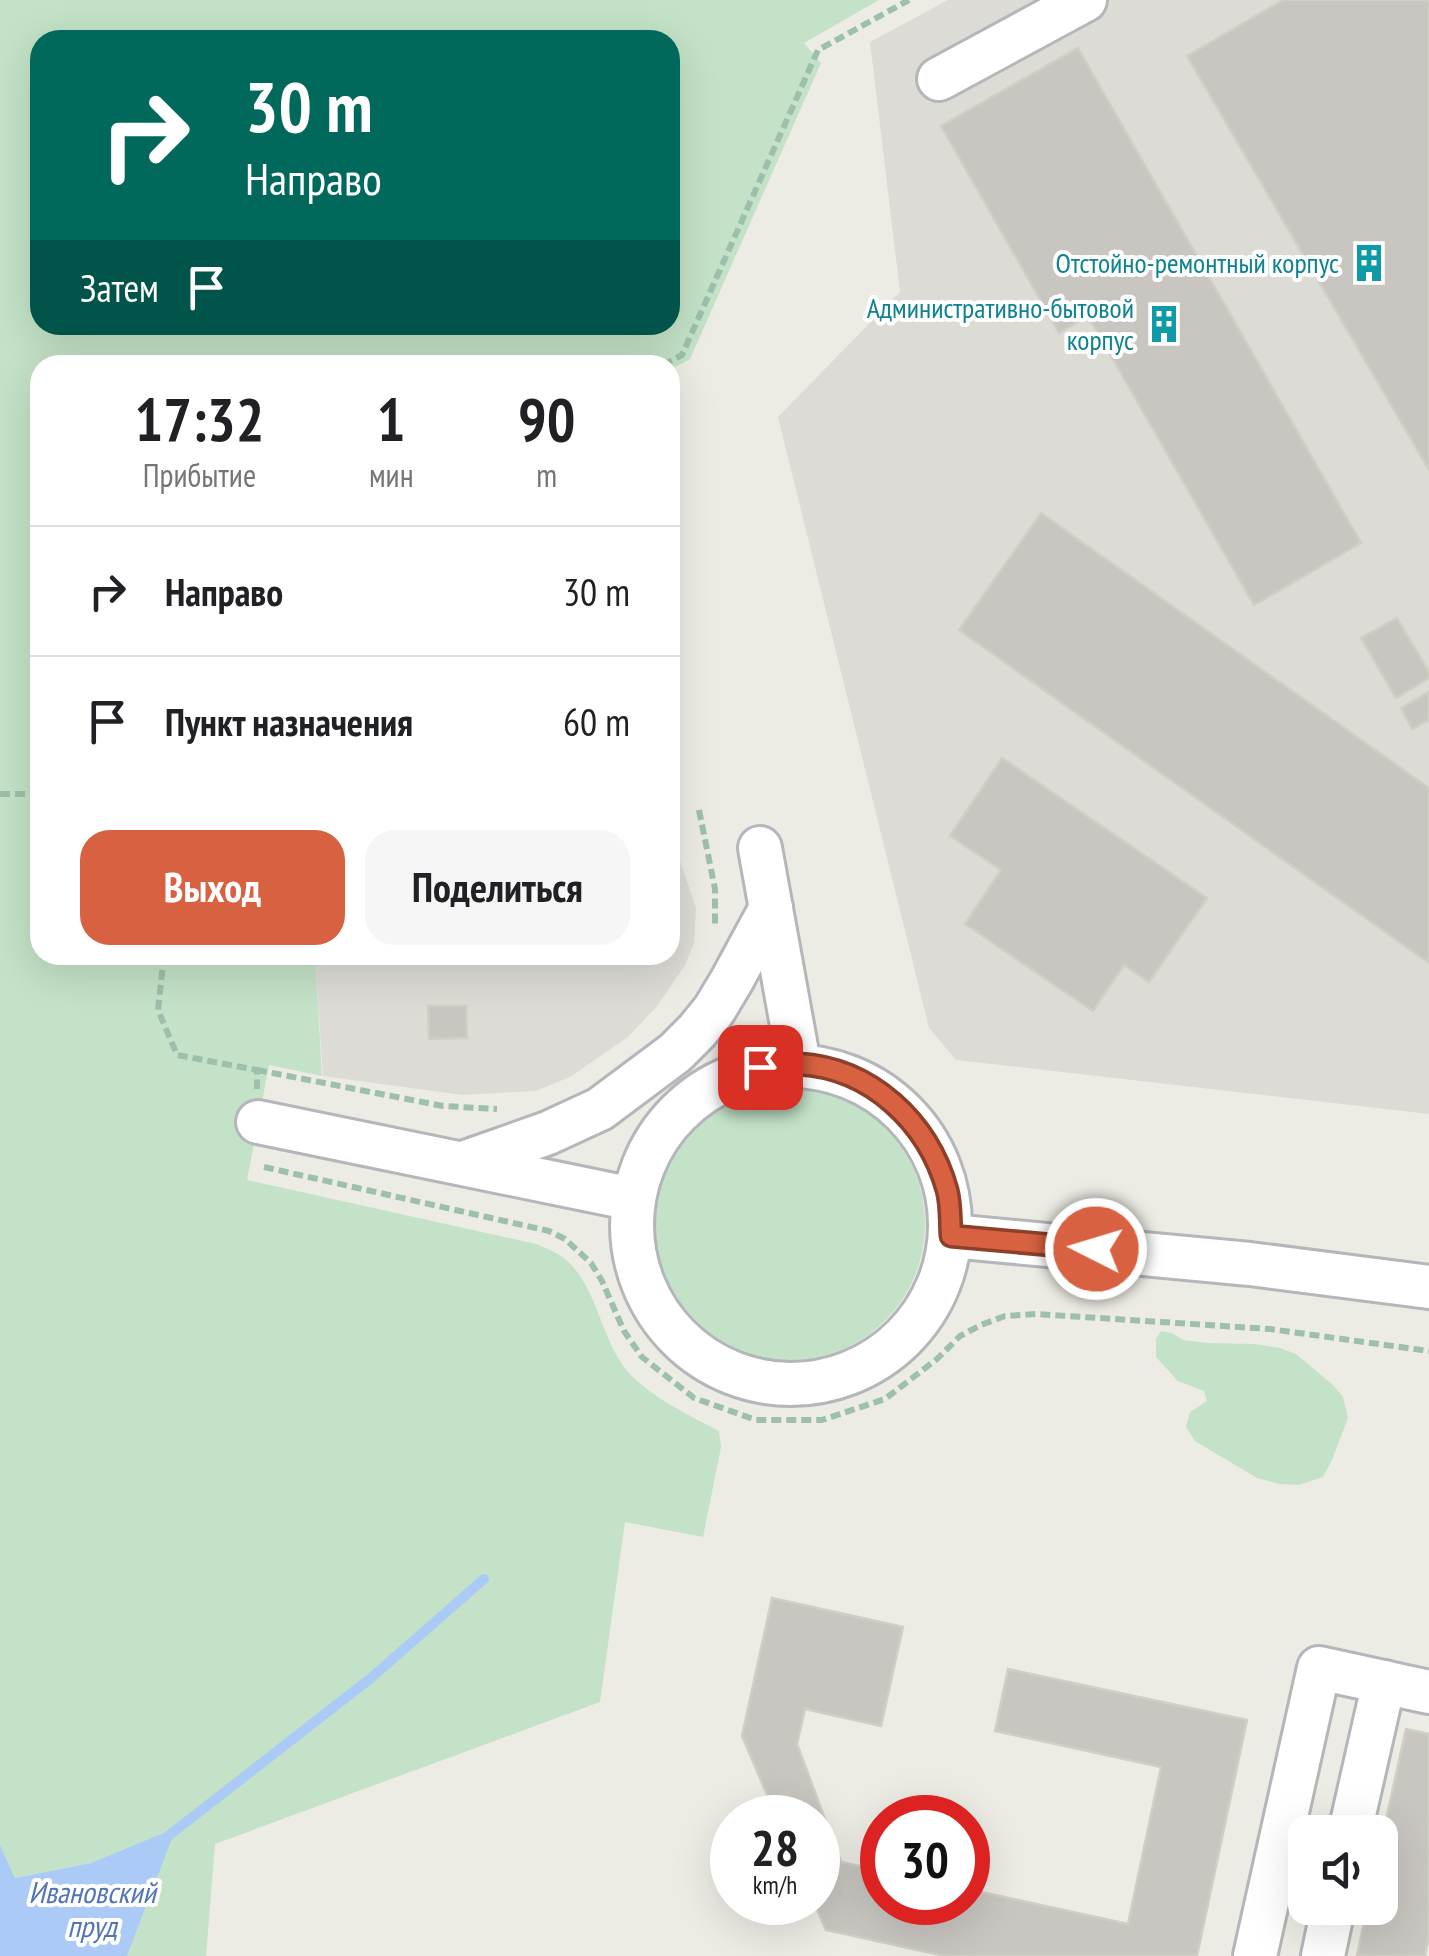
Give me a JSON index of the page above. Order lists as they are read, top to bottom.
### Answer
{
  "water": ["Ивановский пруд"],
  "places": {
    "building": ["Отстойно-ремонтный корпус", "Административно-бытовой корпус"]
  },
  "page": {
    "turn": ["30 m", "Направо"],
    "then": "Затем",
    "eta": [
      "17:32",
      "Прибытие",
      "1",
      "мин",
      "90",
      "m"
    ],
    "list": [
      {
        "name": "Направо",
        "value": "30 m"
      },
      {
        "name": "Пункт назначения",
        "value": "60 m"
      }
    ],
    "buttons": ["Выход", "Поделиться"],
    "speed": "28 km/h",
    "limit": "30"
  }
}
